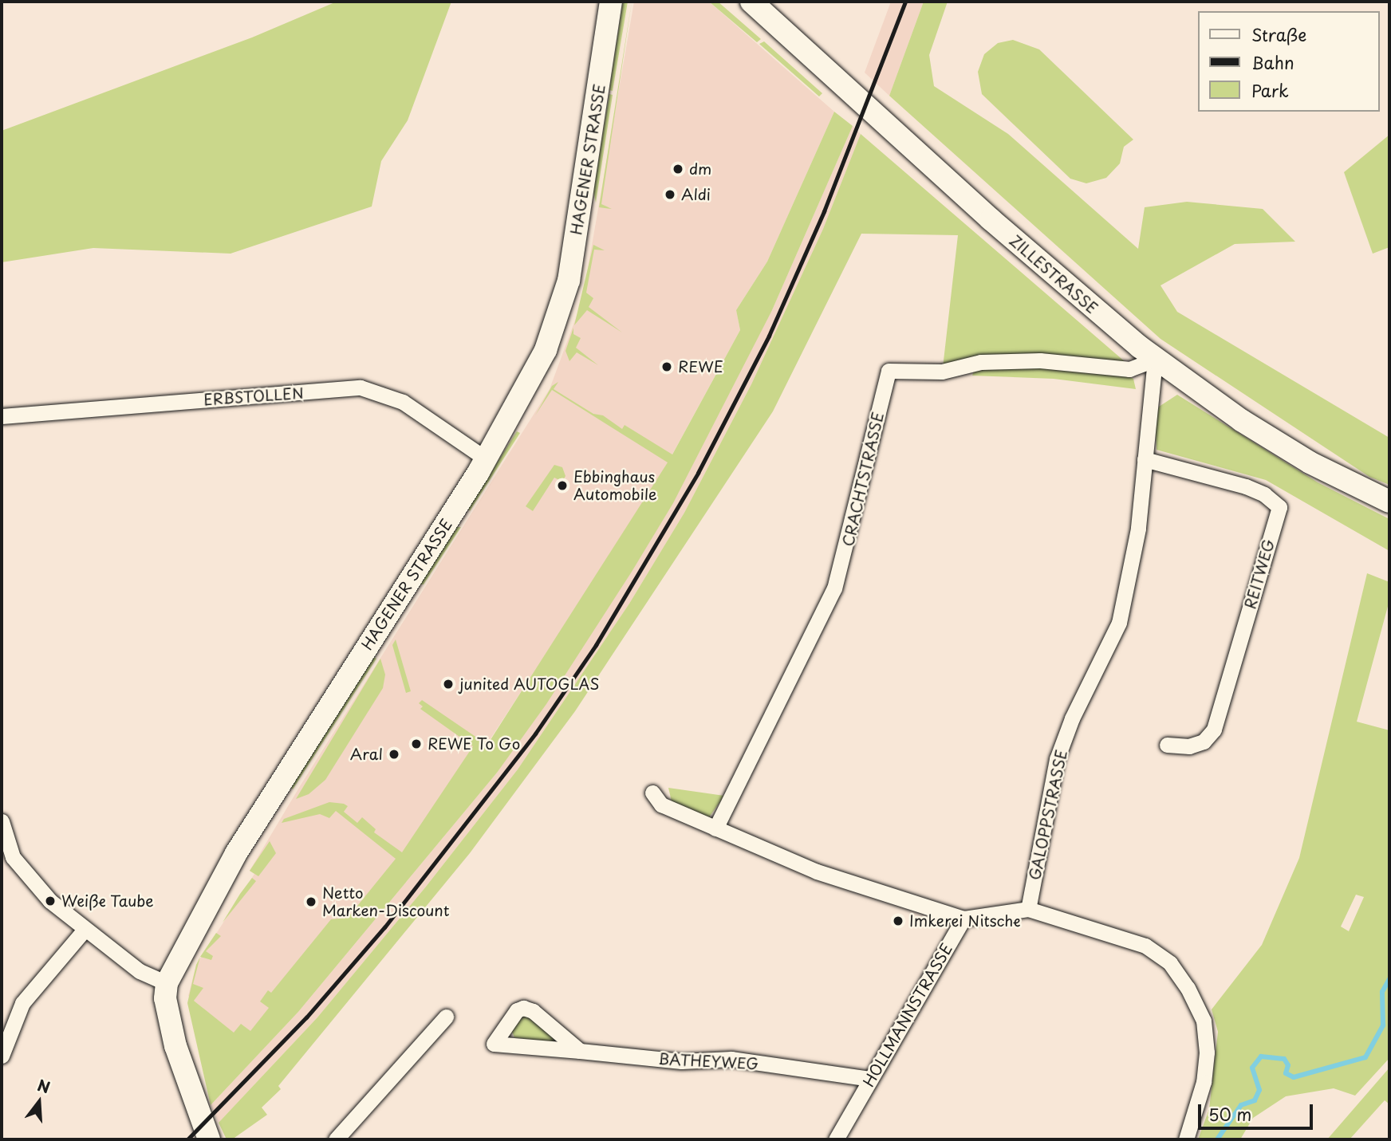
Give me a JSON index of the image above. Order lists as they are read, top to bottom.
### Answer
{
  "streets": {
    "main road": ["HAGENER STRASSE", "ZILLESTRASSE"],
    "street": [
      "ERBSTOLLEN",
      "CRACHTSTRASSE",
      "REITWEG",
      "GALOPPSTRASSE",
      "HOLLMANNSTRASSE",
      "BATHEYWEG"
    ]
  },
  "crossings": [
    ["HAGENER STRASSE", "ERBSTOLLEN"],
    ["ZILLESTRASSE", "CRACHTSTRASSE"],
    ["ZILLESTRASSE", "GALOPPSTRASSE"],
    ["CRACHTSTRASSE", "GALOPPSTRASSE"],
    ["REITWEG", "GALOPPSTRASSE"],
    ["HOLLMANNSTRASSE", "BATHEYWEG"]
  ],
  "places": [
    "dm",
    "Aldi",
    "REWE",
    "Ebbinghaus Automobile",
    "junited AUTOGLAS",
    "REWE To Go",
    "Aral",
    "Weiße Taube",
    "Netto Marken-Discount",
    "Imkerei Nitsche"
  ],
  "legend": ["Straße", "Bahn", "Park"],
  "scale_bar": "50 m",
  "north": "top"
}
